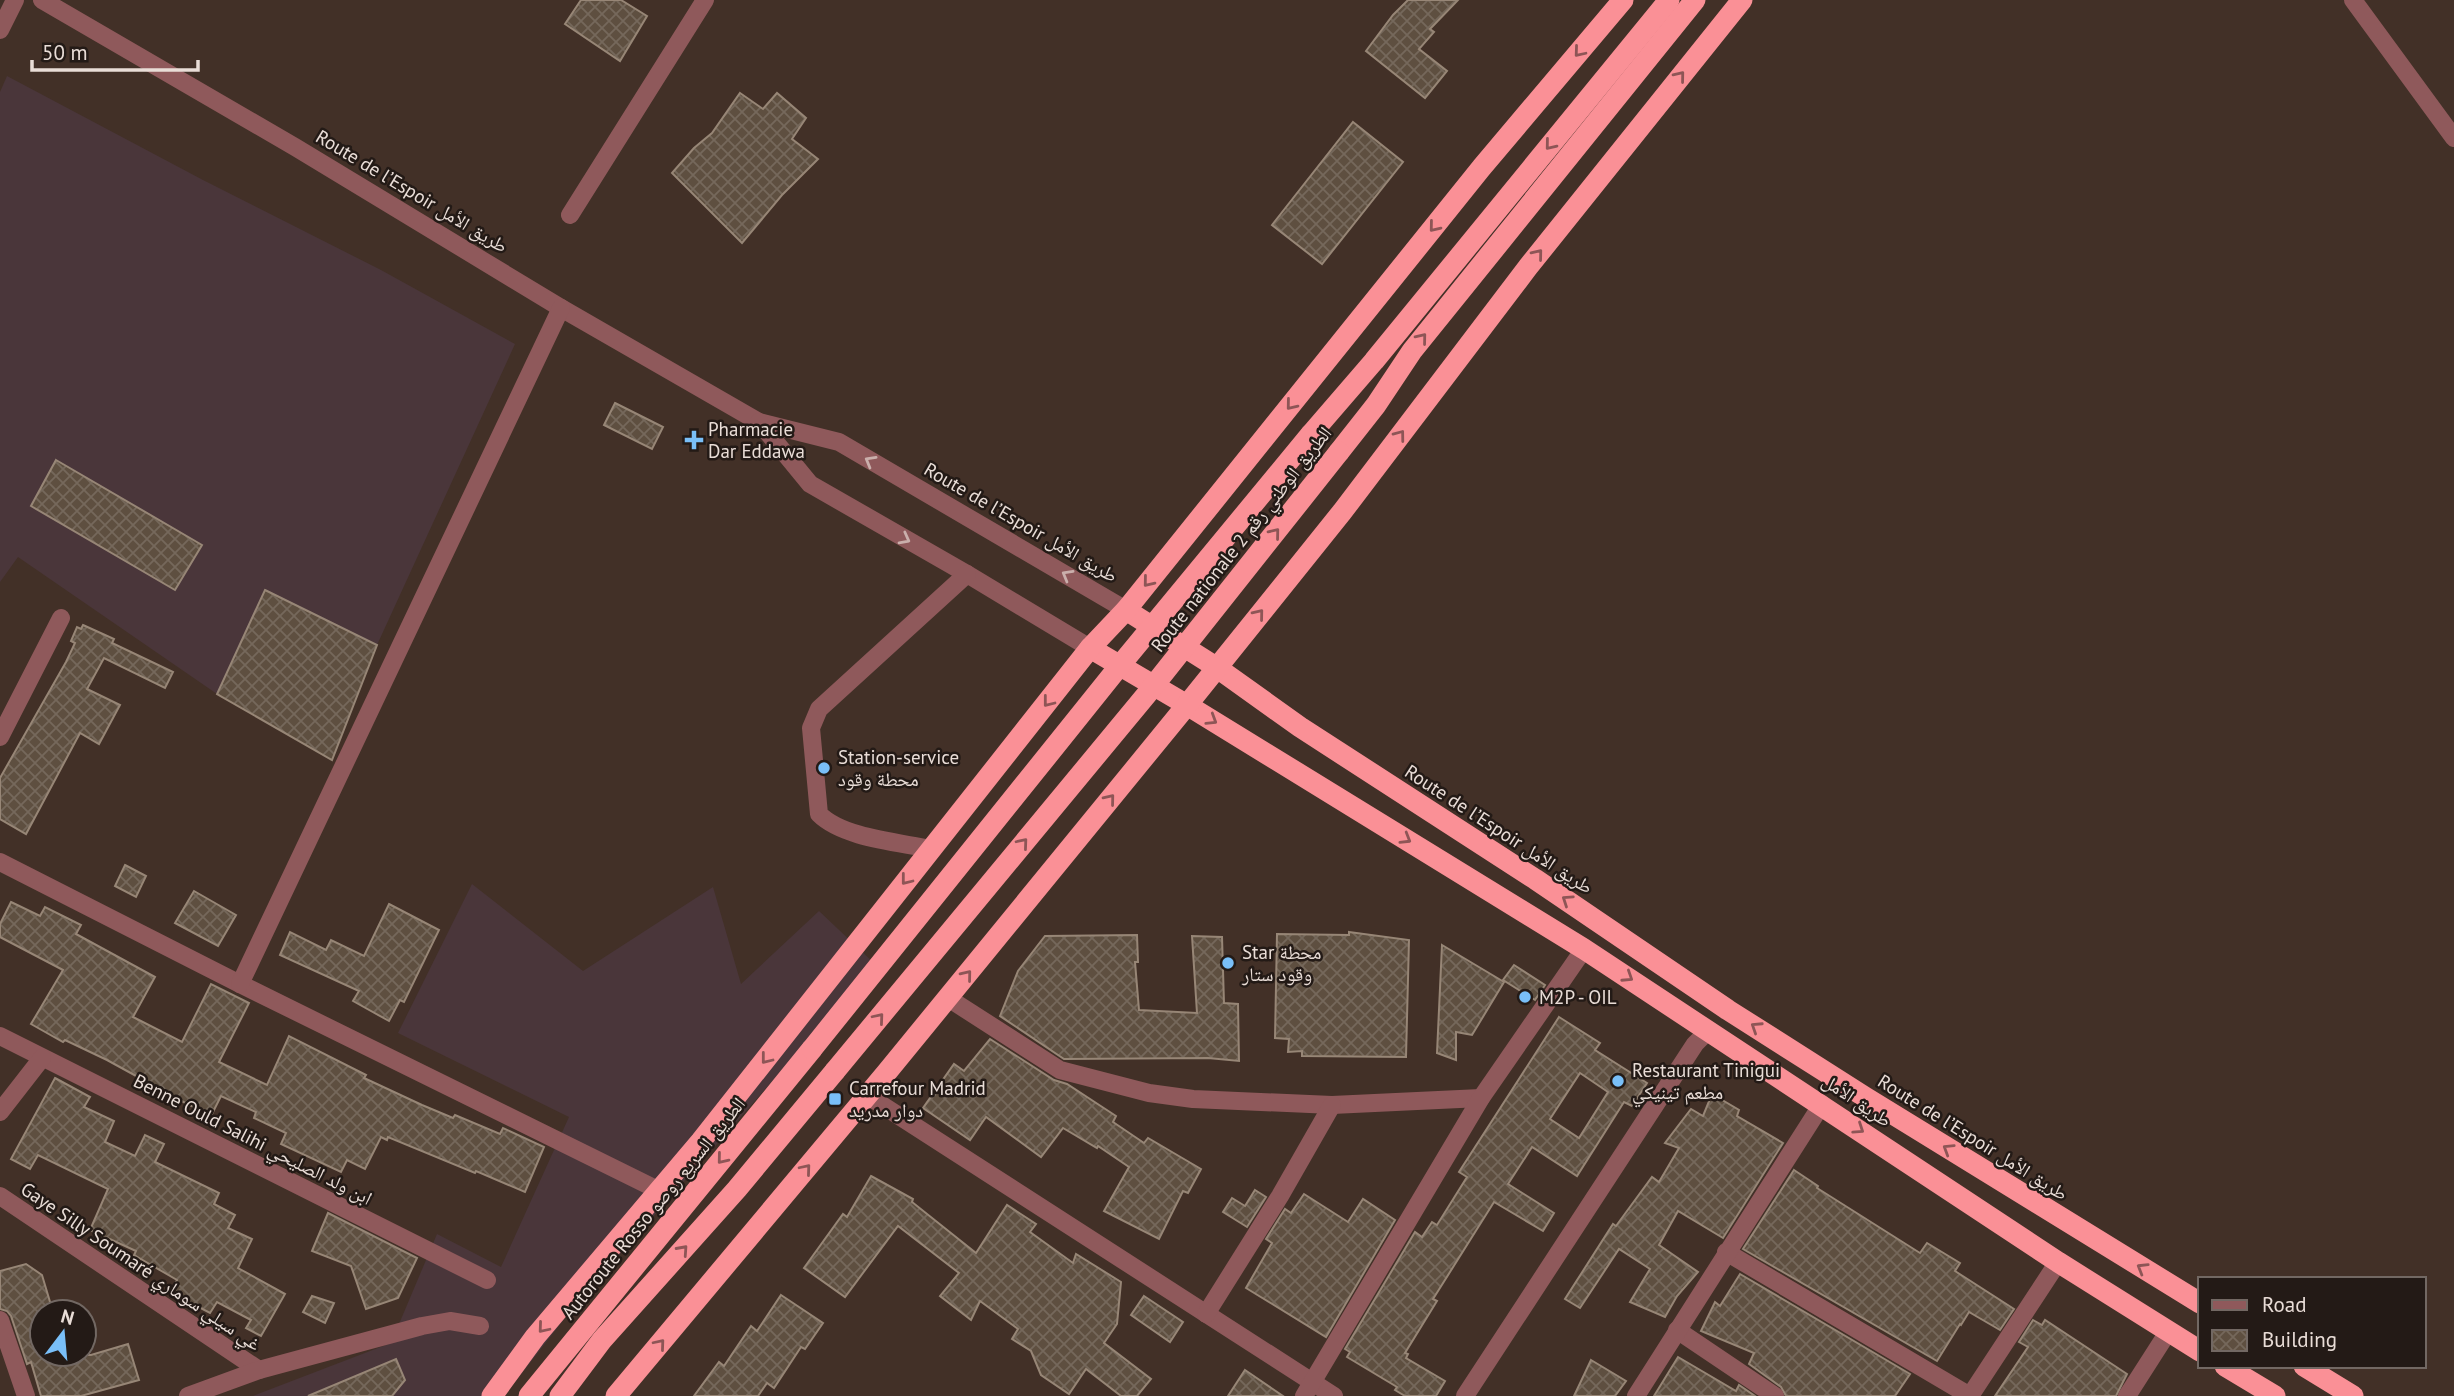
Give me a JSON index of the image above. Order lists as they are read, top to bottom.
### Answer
{
  "streets": {
    "highway": [
      "Route de l’Espoir طريق الأمل",
      "Route nationale الطريق الوطني رقم 2",
      "طريق الأمل",
      "Autoroute Rosso الطريق السريع روصو"
    ],
    "street": ["Benne Ould Salihi ابن ولد الصليحي", "Gaye Silly Soumaré غي سيلي سوماري"]
  },
  "crossings": [
    ["Route de l’Espoir طريق الأمل", "طريق الأمل"],
    ["Route nationale الطريق الوطني رقم 2", "Autoroute Rosso الطريق السريع روصو"]
  ],
  "one_way": ["طريق الأمل"],
  "places": {
    "health": ["Pharmacie Dar Eddawa"],
    "other": [
      "Station-service محطة وقود",
      "Star محطة وقود ستار",
      "M2P - OIL",
      "Restaurant Tinigui مطعم تينيكي"
    ],
    "transit": ["Carrefour Madrid دوار مدريد"]
  },
  "legend": ["Road", "Building"],
  "scale_bar": "50 m",
  "north": "top"
}
